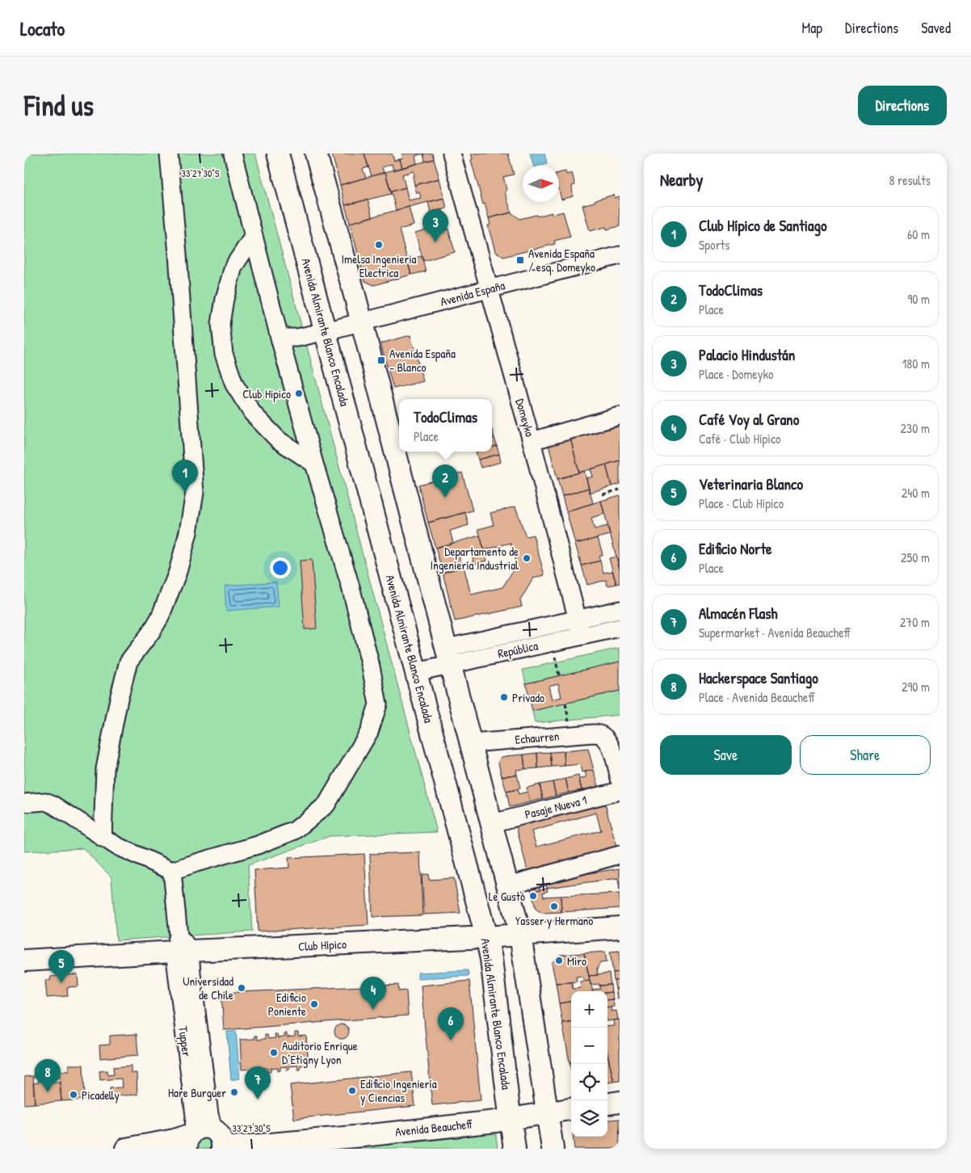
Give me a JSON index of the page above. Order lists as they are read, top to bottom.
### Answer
{
  "streets": {
    "main road": ["Avenida Almirante Blanco Encalada", "Club Hípico", "Avenida Beaucheff"],
    "street": [
      "Avenida España",
      "Domeyko",
      "República",
      "Echaurren",
      "Pasaje Nueva 1",
      "Tupper"
    ]
  },
  "crossings": [
    ["Avenida España", "Avenida Almirante Blanco Encalada"],
    ["Avenida España", "Domeyko"],
    ["Avenida Almirante Blanco Encalada", "República"],
    ["Avenida Almirante Blanco Encalada", "Club Hípico"],
    ["Avenida Almirante Blanco Encalada", "Avenida Beaucheff"],
    ["Domeyko", "República"],
    ["Club Hípico", "Tupper"],
    ["Tupper", "Avenida Beaucheff"]
  ],
  "places": {
    "other": [
      "Imelsa Ingenieria Electrica",
      "Club Hipico",
      "Departamento de Ingeniería Industrial",
      "Privado",
      "Le Gustó",
      "Yasser y Hermano",
      "Miro",
      "Universidad de Chile",
      "Edificio Poniente",
      "Auditorio Enrique D’Etigny Lyon",
      "Edificio Ingeniería y Ciencias",
      "Hare Burguer",
      "Picadelly"
    ],
    "transit": ["Avenida España / esq. Domeyko", "Avenida España - Blanco"]
  },
  "north": "right",
  "page": {
    "header": "Locato",
    "nav": ["Map", "Directions", "Saved"],
    "buttons": [
      "Directions",
      ["Save", "Share"]
    ],
    "title": "Find us",
    "heading": ["Nearby", "8 results"],
    "list": [
      {
        "mark": "1",
        "name": "Club Hípico de Santiago",
        "note": "Sports",
        "value": "60 m"
      },
      {
        "mark": "2",
        "name": "TodoClimas",
        "note": "Place",
        "value": "90 m"
      },
      {
        "mark": "3",
        "name": "Palacio Hindustán",
        "note": "Place · Domeyko",
        "value": "180 m"
      },
      {
        "mark": "4",
        "name": "Café Voy al Grano",
        "note": "Café · Club Hípico",
        "value": "230 m"
      },
      {
        "mark": "5",
        "name": "Veterinaria Blanco",
        "note": "Place · Club Hípico",
        "value": "240 m"
      },
      {
        "mark": "6",
        "name": "Edificio Norte",
        "note": "Place",
        "value": "250 m"
      },
      {
        "mark": "7",
        "name": "Almacén Flash",
        "note": "Supermarket · Avenida Beaucheff",
        "value": "270 m"
      },
      {
        "mark": "8",
        "name": "Hackerspace Santiago",
        "note": "Place · Avenida Beaucheff",
        "value": "290 m"
      }
    ],
    "pins": [
      "3",
      "1",
      "2",
      "5",
      "4",
      "6",
      "8",
      "7"
    ],
    "popup": ["TodoClimas", "Place"],
    "map_buttons": ["+", "−"]
  },
  "coordinates": ["33°27'30\"S"]
}
